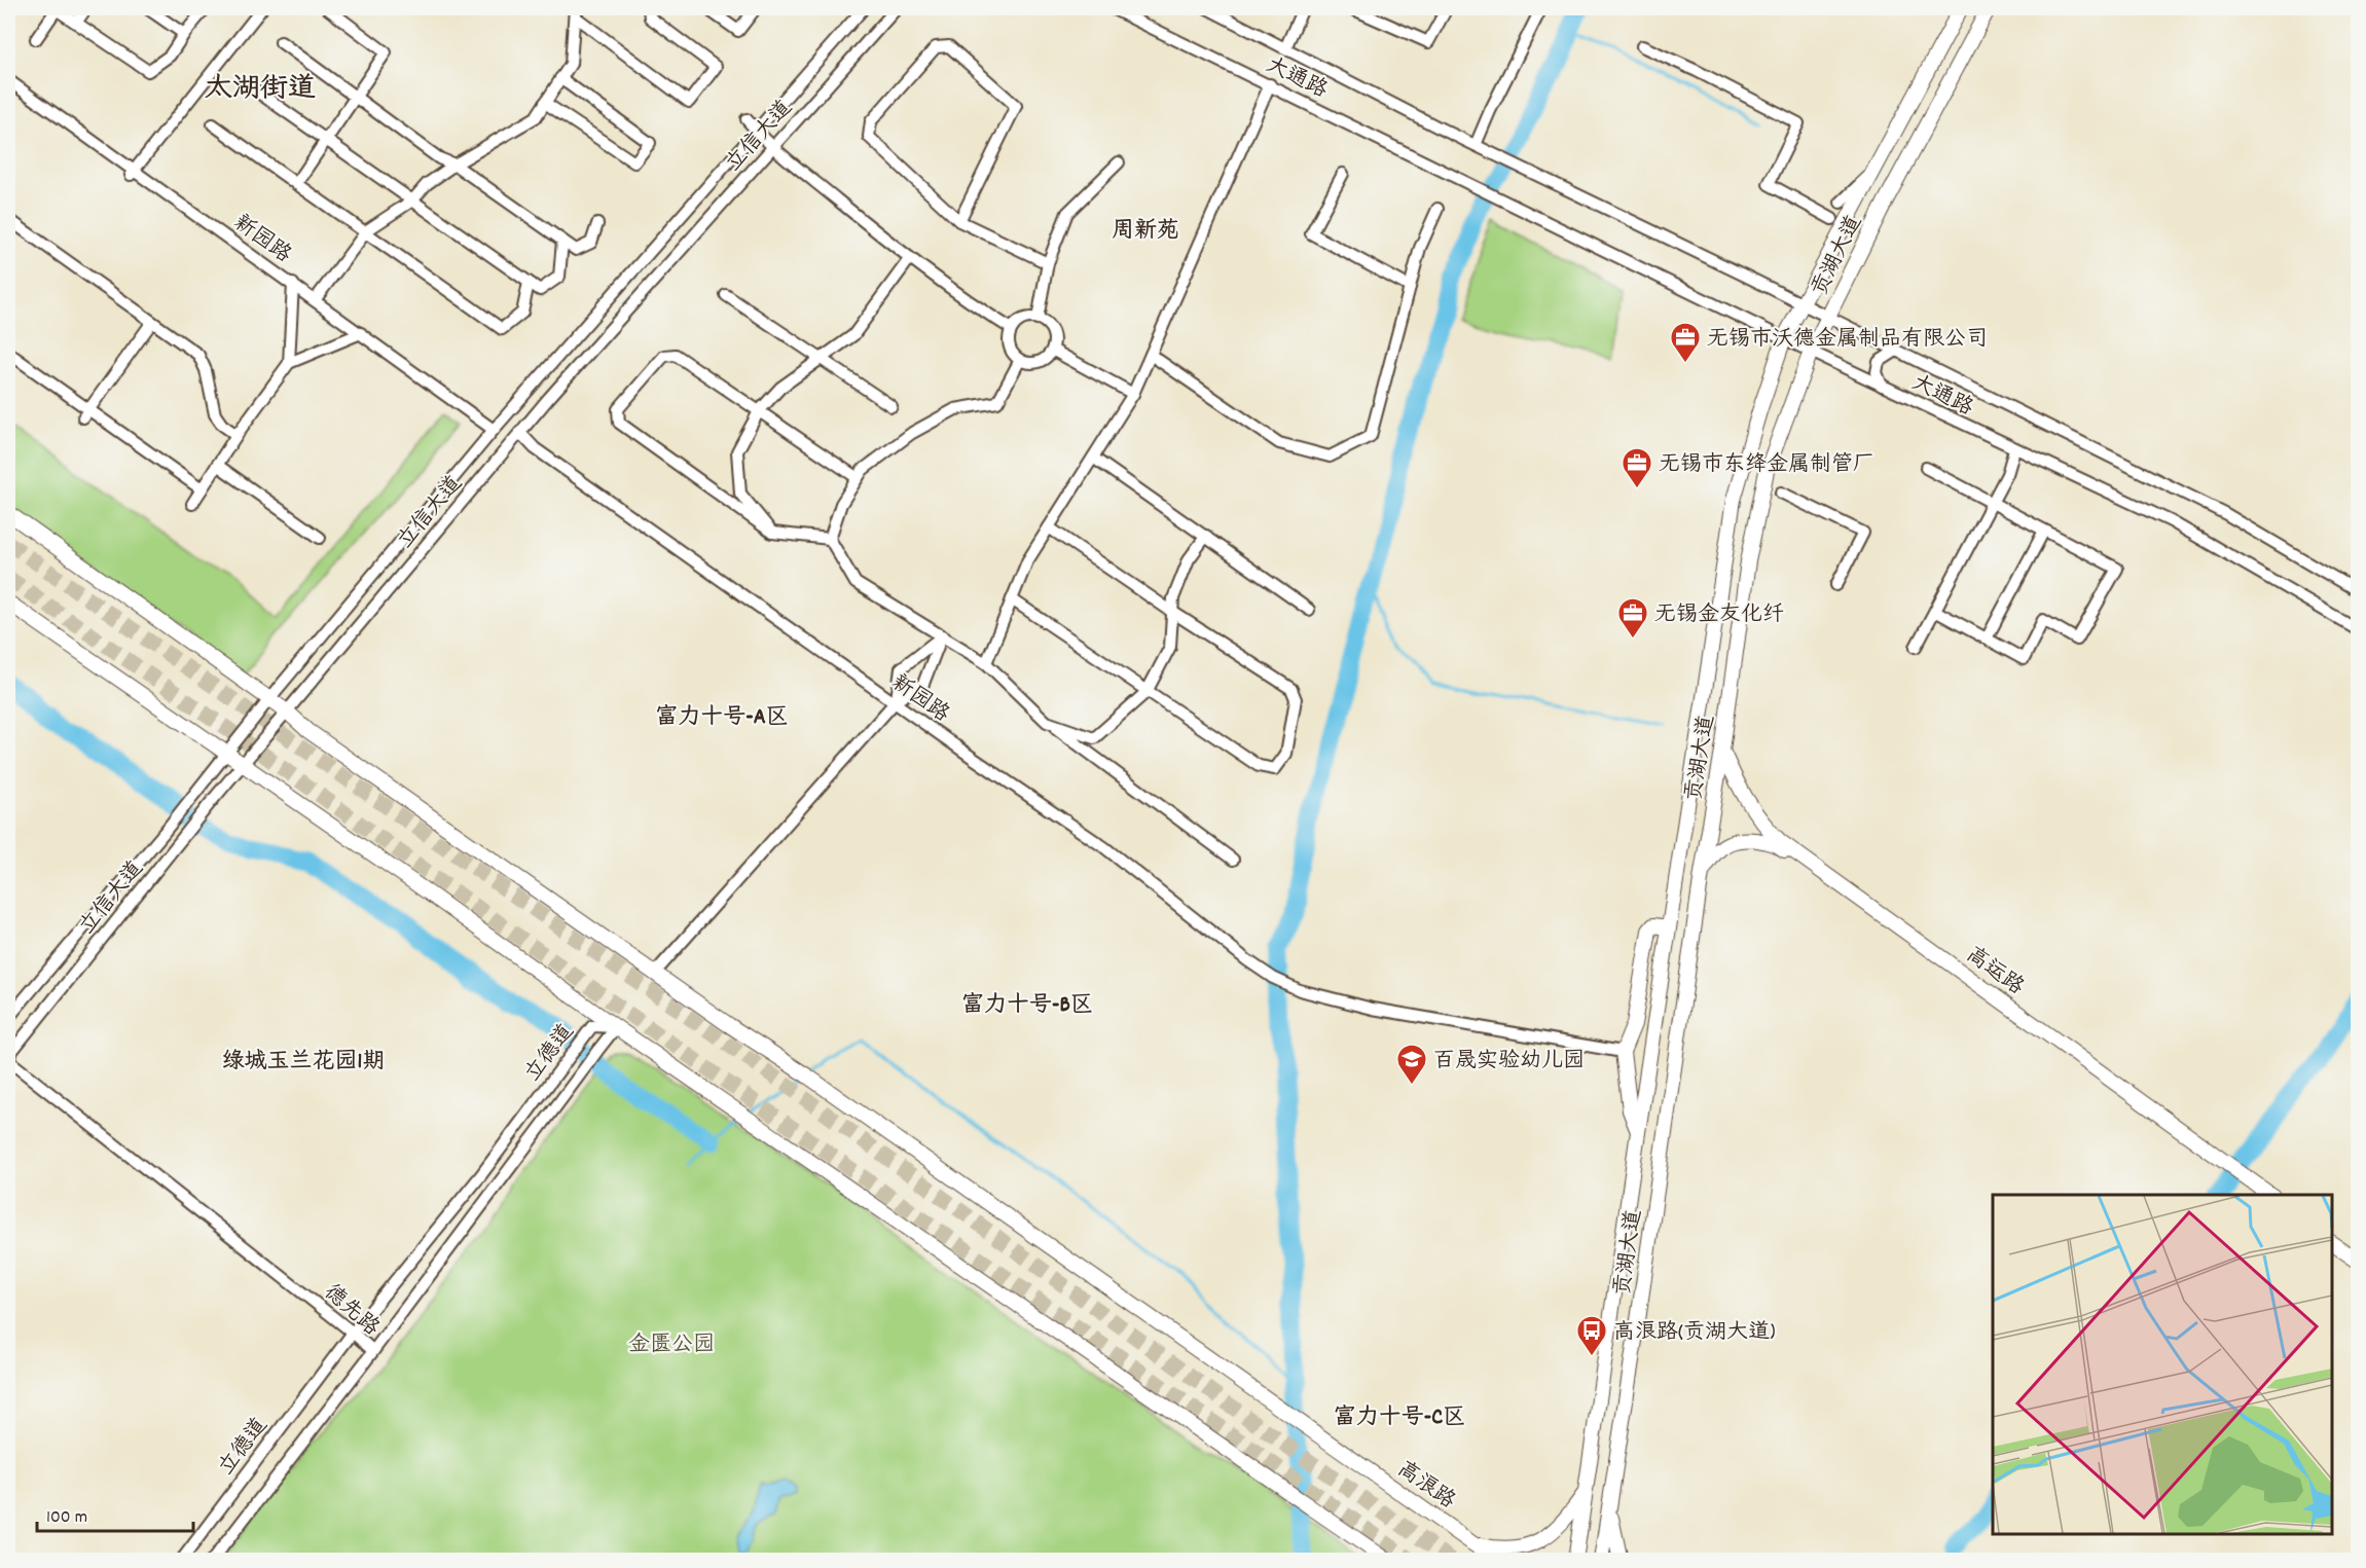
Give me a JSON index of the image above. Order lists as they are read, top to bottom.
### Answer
{
  "streets": {
    "main road": ["贡湖大道", "高运路", "高浪路"],
    "street": [
      "大通路",
      "立信大道",
      "新园路",
      "立德道",
      "德先路"
    ]
  },
  "crossings": [
    ["大通路", "贡湖大道"],
    ["立信大道", "新园路"],
    ["立信大道", "高浪路"],
    ["贡湖大道", "高运路"],
    ["立德道", "德先路"]
  ],
  "districts": [
    "太湖街道",
    "周新苑",
    "富力十号-A区",
    "富力十号-B区",
    "绿城玉兰花园1期",
    "富力十号-C区"
  ],
  "parks": ["金匮公园"],
  "places": {
    "office": ["无锡市沃德金属制品有限公司", "无锡市东绛金属制管厂", "无锡金友化纤"],
    "school or university": ["百晟实验幼儿园"],
    "bus stop": ["高浪路(贡湖大道)"]
  },
  "scale_bar": "100 m"
}
